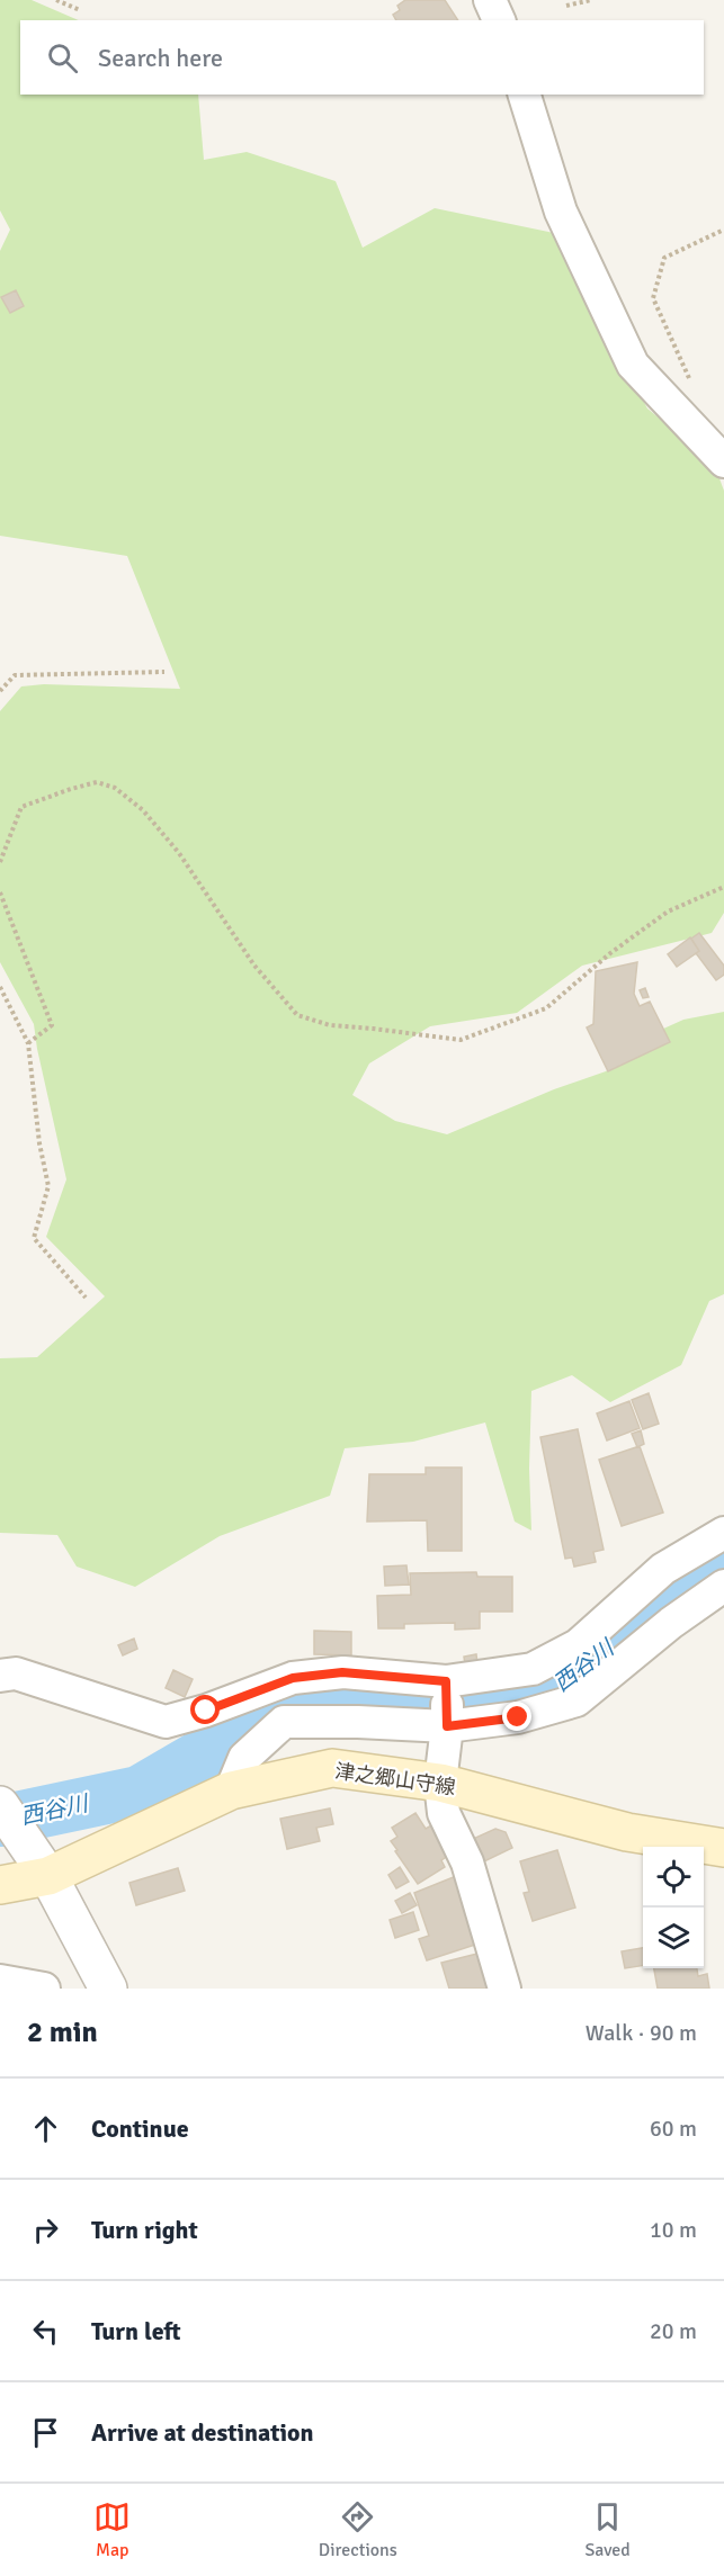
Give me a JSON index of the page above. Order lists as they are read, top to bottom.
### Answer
{
  "streets": {
    "main road": ["津之郷山守線"]
  },
  "water": ["西谷川"],
  "page": {
    "search": "Search here",
    "heading": ["2 min", "Walk · 90 m"],
    "list": [
      ["Continue", "60 m"],
      ["Turn right", "10 m"],
      ["Turn left", "20 m"],
      "Arrive at destination"
    ],
    "nav": ["Map", "Directions", "Saved"]
  }
}
